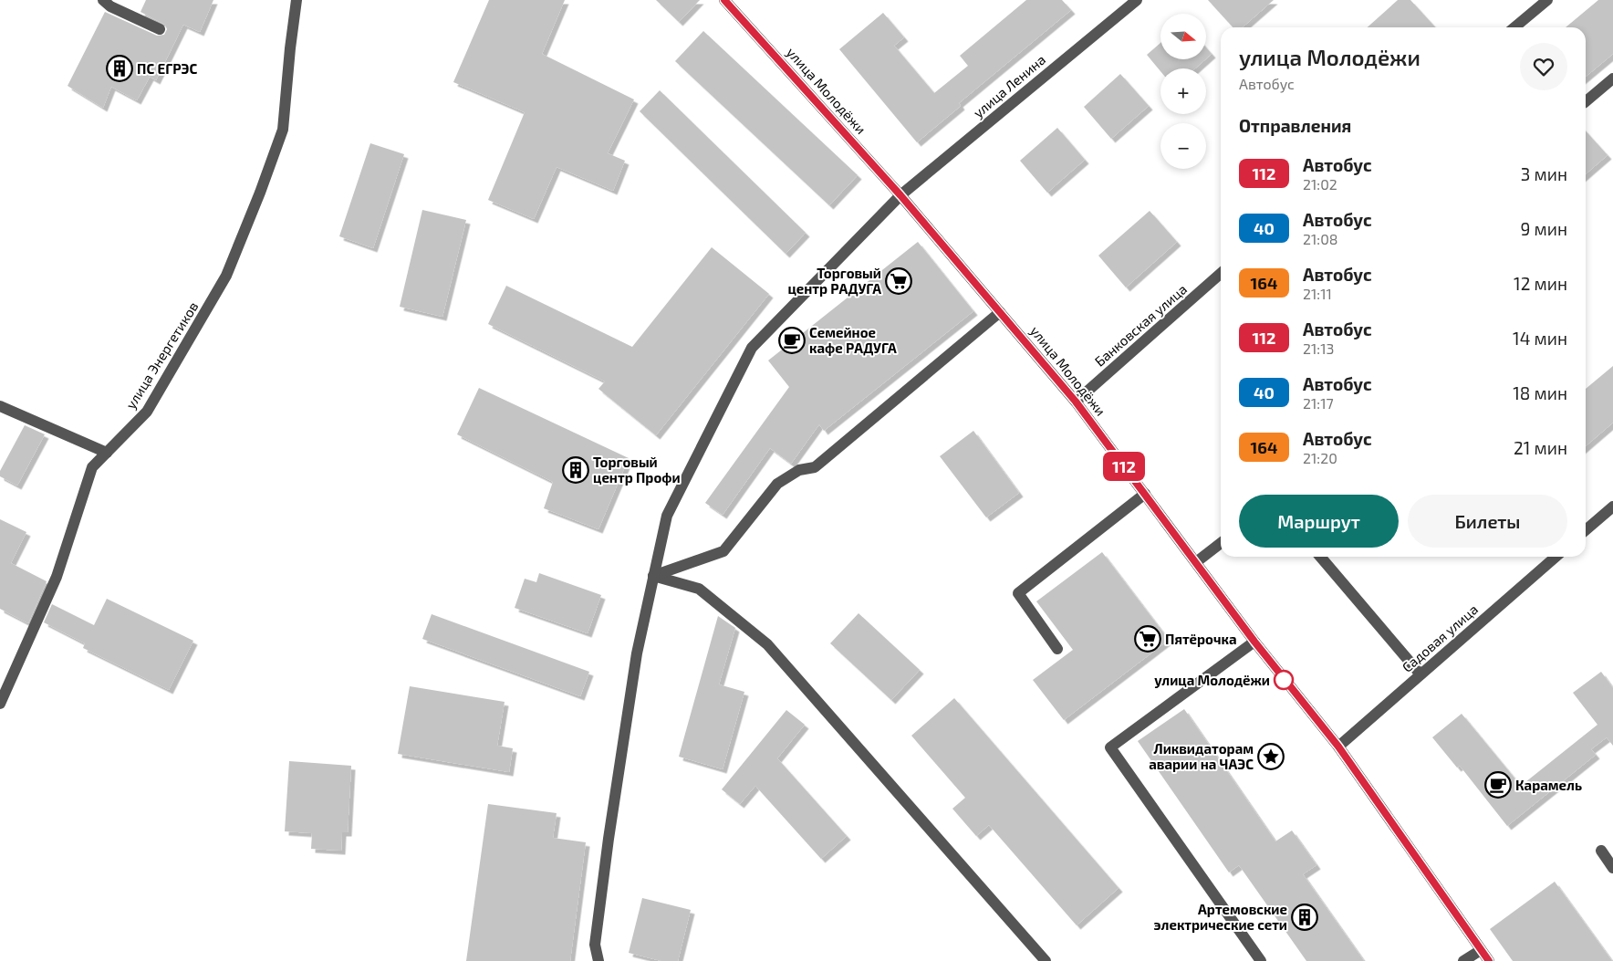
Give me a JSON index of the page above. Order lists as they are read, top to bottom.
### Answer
{
  "streets": {
    "street": [
      "улица Ленина",
      "улица Молодёжи",
      "Банковская улица",
      "улица Энергетиков",
      "Садовая улица"
    ]
  },
  "crossings": [
    ["улица Ленина", "улица Молодёжи"],
    ["улица Молодёжи", "Банковская улица"],
    ["улица Молодёжи", "Садовая улица"]
  ],
  "places": {
    "building": ["ПС ЕГРЭС", "Торговый центр Профи", "Артемовские электрические сети"],
    "supermarket": ["Торговый центр РАДУГА", "Пятёрочка"],
    "cafe": ["Семейное кафе РАДУГА", "Карамель"],
    "other": ["улица Молодёжи"],
    "place": ["Ликвидаторам аварии на ЧАЭС"]
  },
  "lines": ["bus line 112"],
  "north": "right",
  "page": {
    "on_map": "112",
    "map_buttons": ["+", "−"],
    "heading": [
      ["улица Молодёжи", "Автобус"],
      "Отправления"
    ],
    "list": [
      {
        "mark": "112",
        "name": "Автобус",
        "note": "21:02",
        "value": "3 мин"
      },
      {
        "mark": "40",
        "name": "Автобус",
        "note": "21:08",
        "value": "9 мин"
      },
      {
        "mark": "164",
        "name": "Автобус",
        "note": "21:11",
        "value": "12 мин"
      },
      {
        "mark": "112",
        "name": "Автобус",
        "note": "21:13",
        "value": "14 мин"
      },
      {
        "mark": "40",
        "name": "Автобус",
        "note": "21:17",
        "value": "18 мин"
      },
      {
        "mark": "164",
        "name": "Автобус",
        "note": "21:20",
        "value": "21 мин"
      }
    ],
    "buttons": ["Маршрут", "Билеты"]
  }
}
